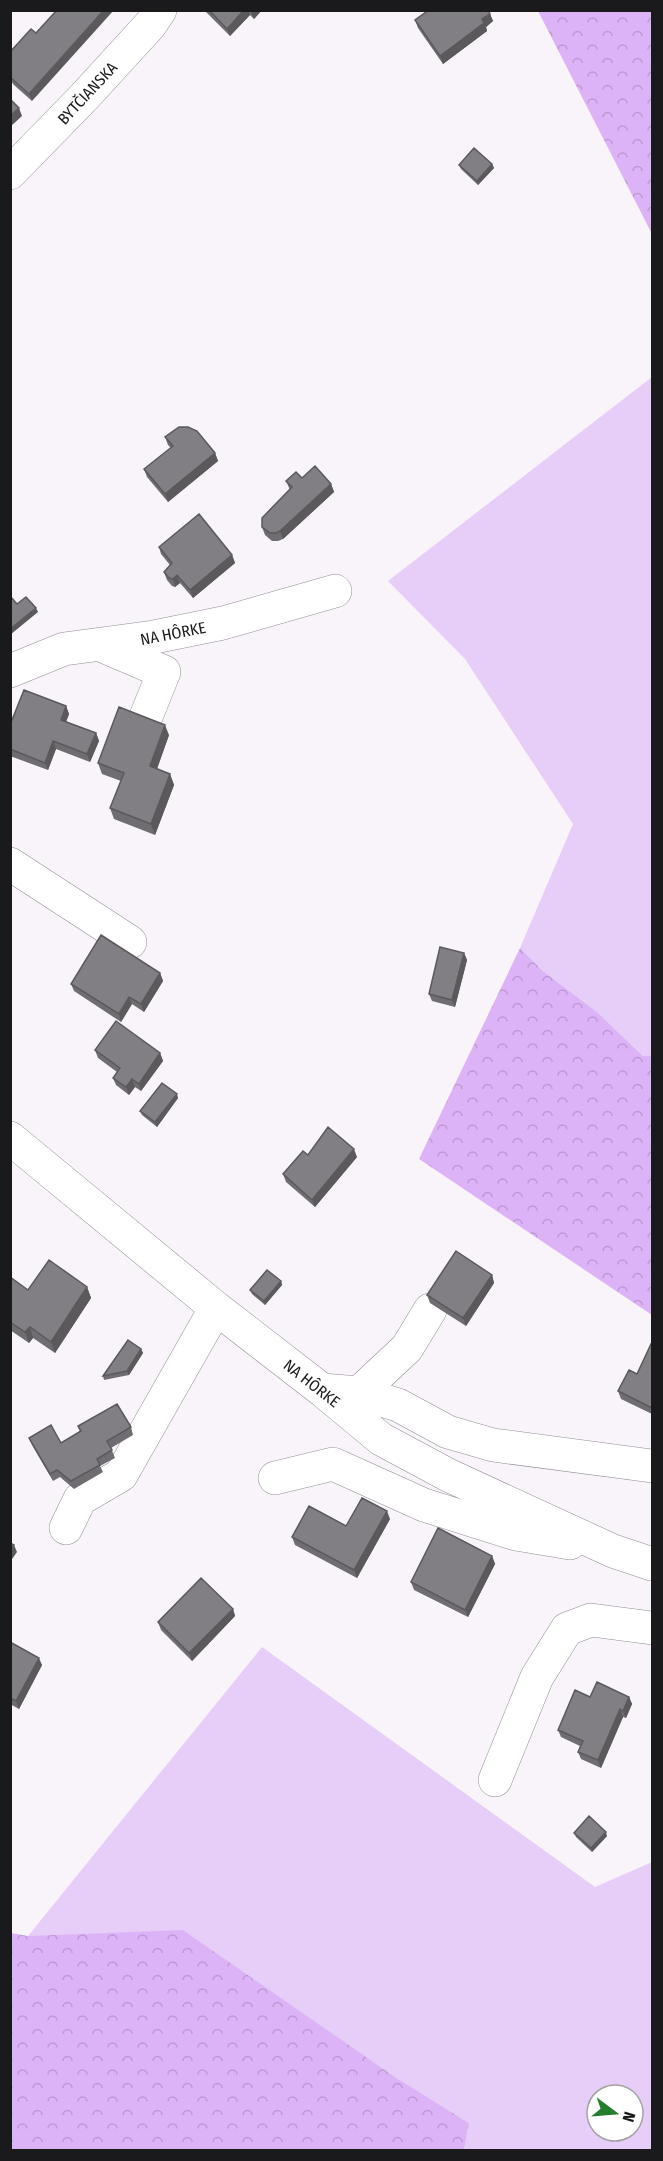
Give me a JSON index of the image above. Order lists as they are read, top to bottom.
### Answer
{
  "streets": {
    "street": ["BYTČIANSKA", "NA HÔRKE"]
  },
  "north": "right"
}
